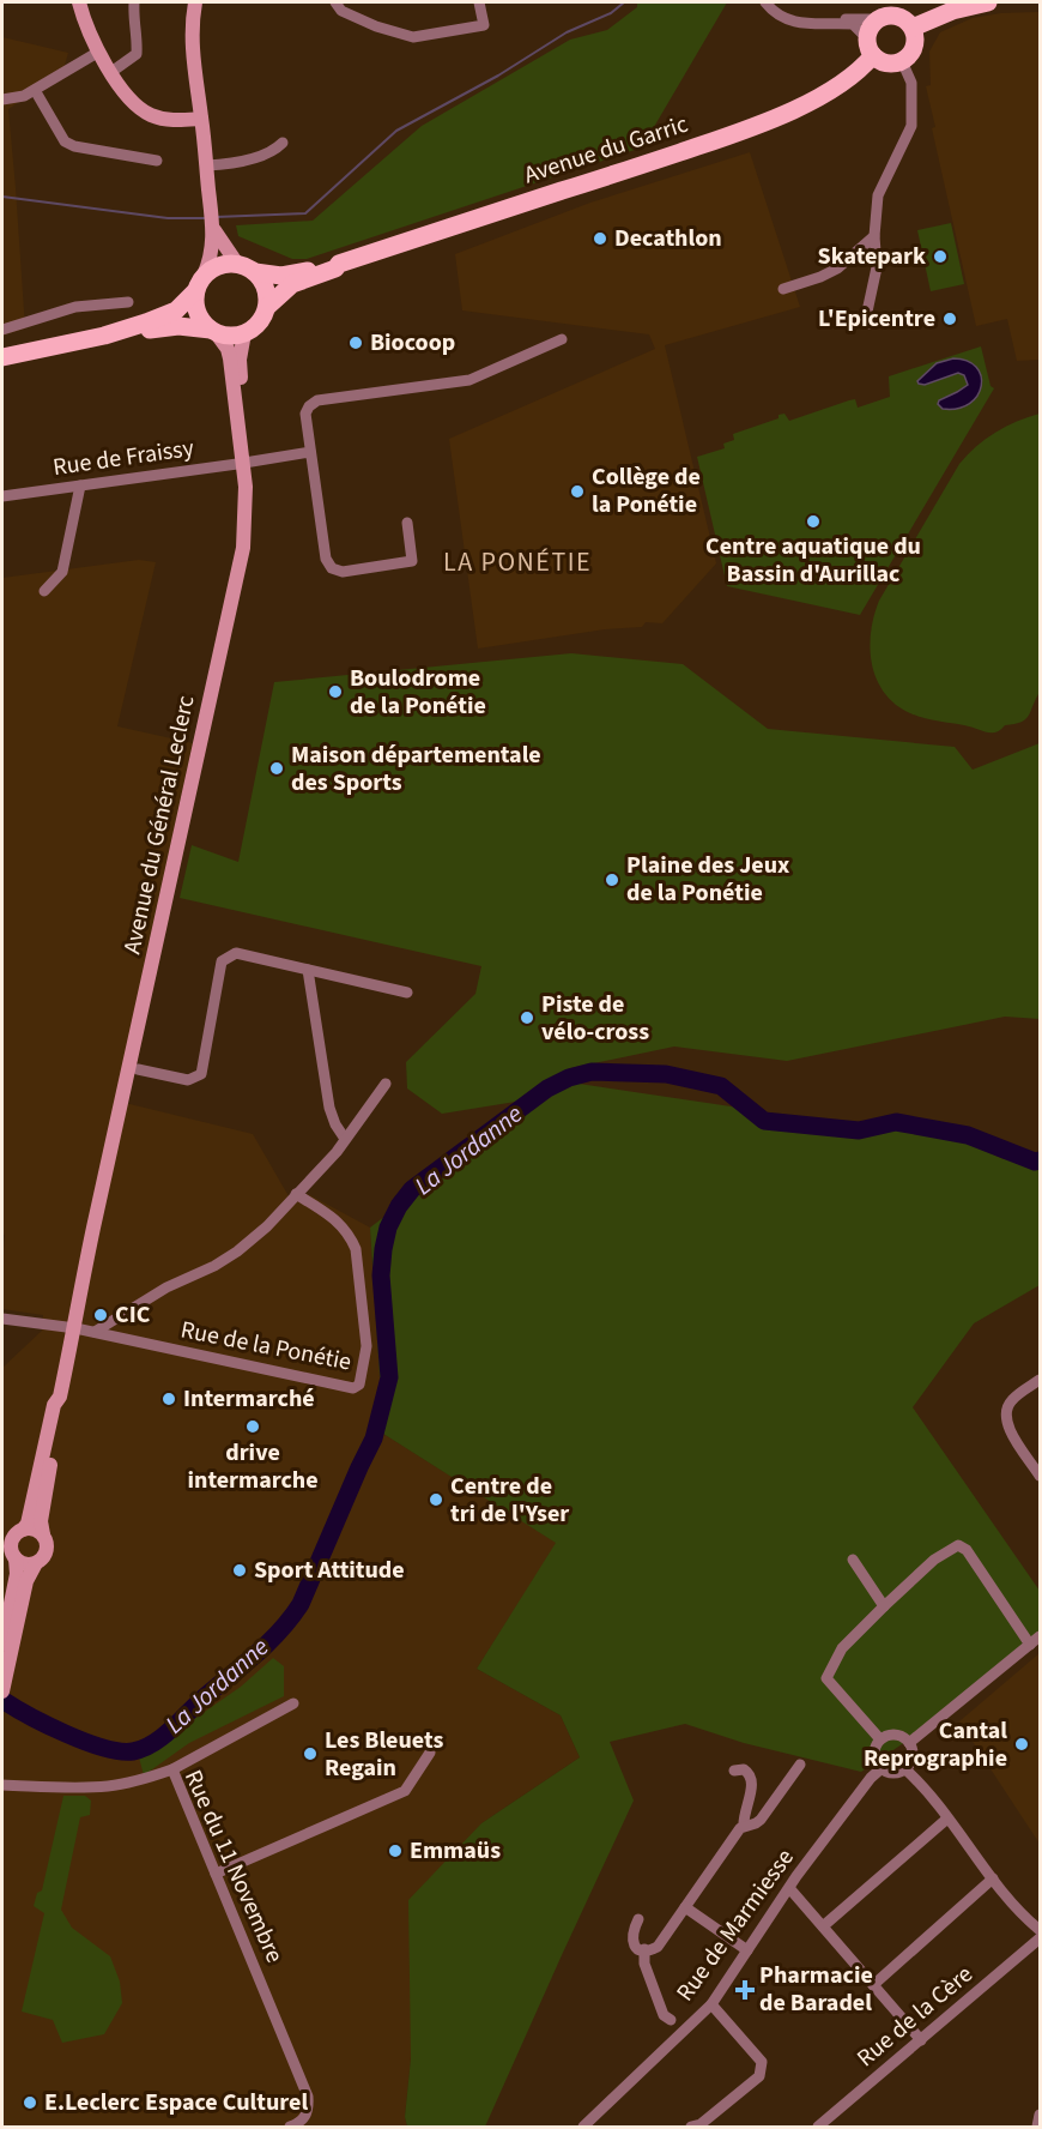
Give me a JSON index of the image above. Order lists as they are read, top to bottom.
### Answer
{
  "streets": {
    "main road": ["Avenue du Garric"],
    "street": [
      "Rue de Fraissy",
      "Avenue du Général Leclerc",
      "Rue de la Ponétie",
      "Rue du 11 Novembre",
      "Rue de Marmiesse",
      "Rue de la Cère"
    ]
  },
  "crossings": [
    ["Avenue du Garric", "Avenue du Général Leclerc"],
    ["Rue de Fraissy", "Avenue du Général Leclerc"],
    ["Avenue du Général Leclerc", "Rue de la Ponétie"]
  ],
  "districts": ["LA PONÉTIE"],
  "water": ["La Jordanne"],
  "places": {
    "other": [
      "Decathlon",
      "Skatepark",
      "L'Epicentre",
      "Biocoop",
      "Collège de la Ponétie",
      "Centre aquatique du Bassin d'Aurillac",
      "Boulodrome de la Ponétie",
      "Maison départementale des Sports",
      "Plaine des Jeux de la Ponétie",
      "Piste de vélo-cross",
      "CIC",
      "Intermarché",
      "drive intermarche",
      "Centre de tri de l'Yser",
      "Sport Attitude",
      "Cantal Reprographie",
      "Les Bleuets Regain",
      "Emmaüs",
      "E.Leclerc Espace Culturel"
    ],
    "health": ["Pharmacie de Baradel"]
  }
}
